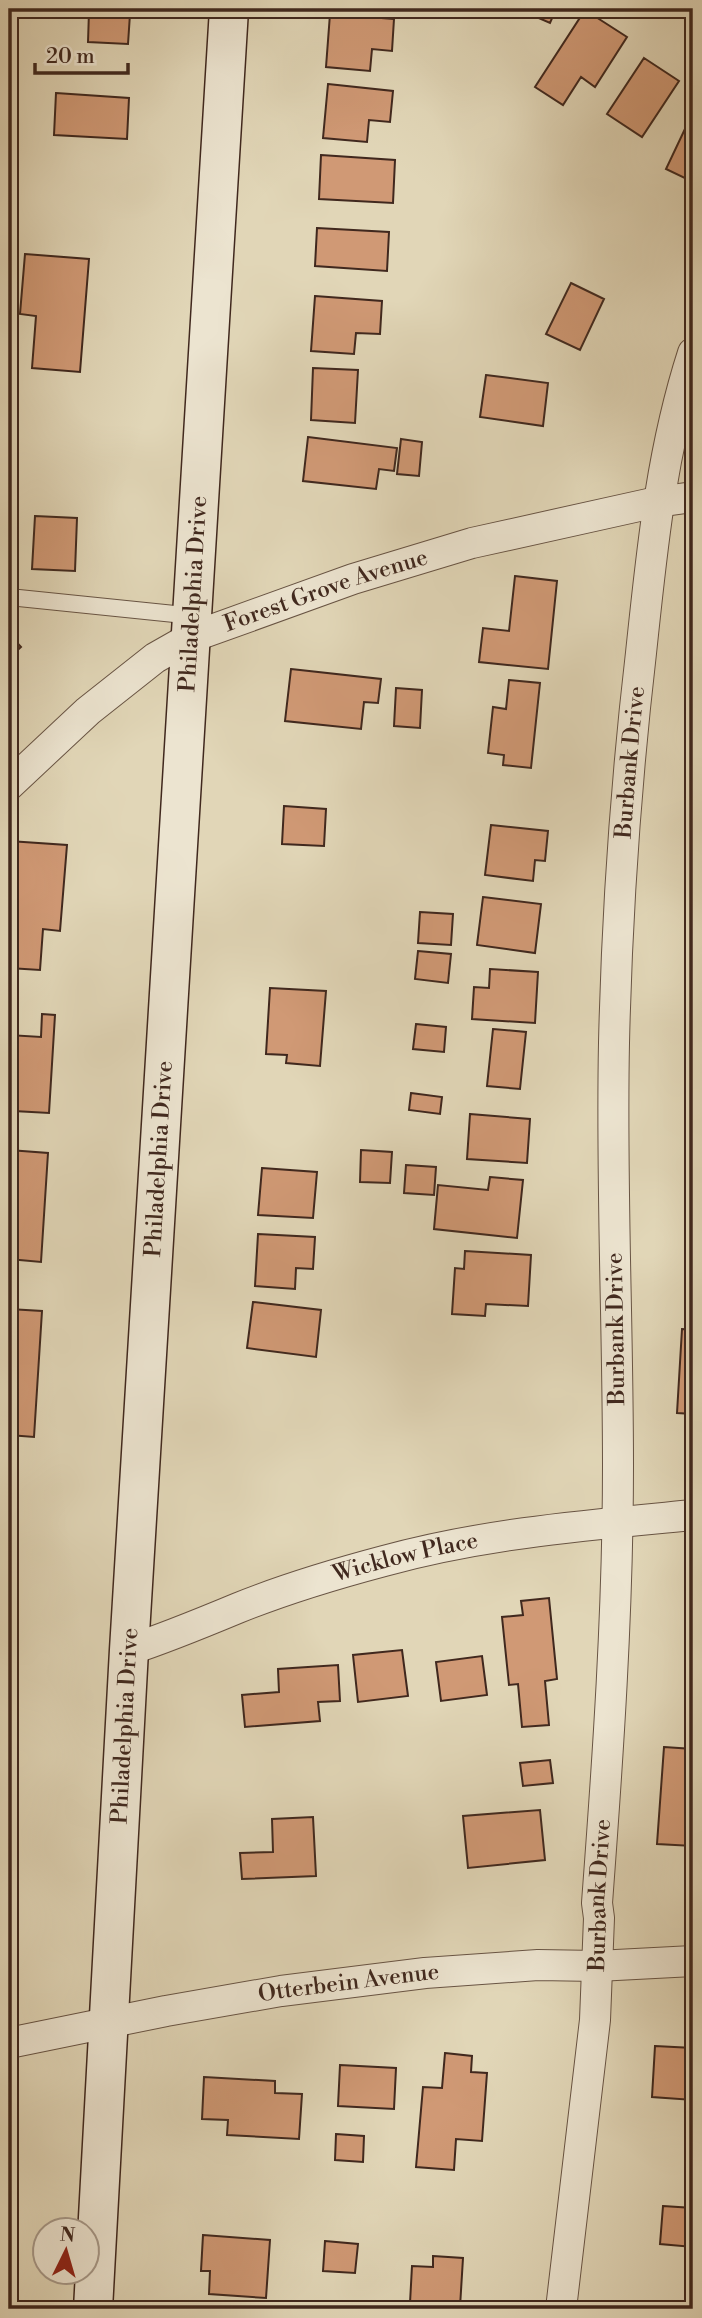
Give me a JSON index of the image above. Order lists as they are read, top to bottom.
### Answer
{
  "streets": {
    "main road": ["Philadelphia Drive"],
    "street": [
      "Forest Grove Avenue",
      "Burbank Drive",
      "Wicklow Place",
      "Otterbein Avenue"
    ]
  },
  "crossings": [
    ["Forest Grove Avenue", "Philadelphia Drive"],
    ["Forest Grove Avenue", "Burbank Drive"],
    ["Philadelphia Drive", "Wicklow Place"],
    ["Philadelphia Drive", "Otterbein Avenue"],
    ["Burbank Drive", "Wicklow Place"],
    ["Burbank Drive", "Otterbein Avenue"]
  ],
  "scale_bar": "20 m",
  "north": "top"
}
